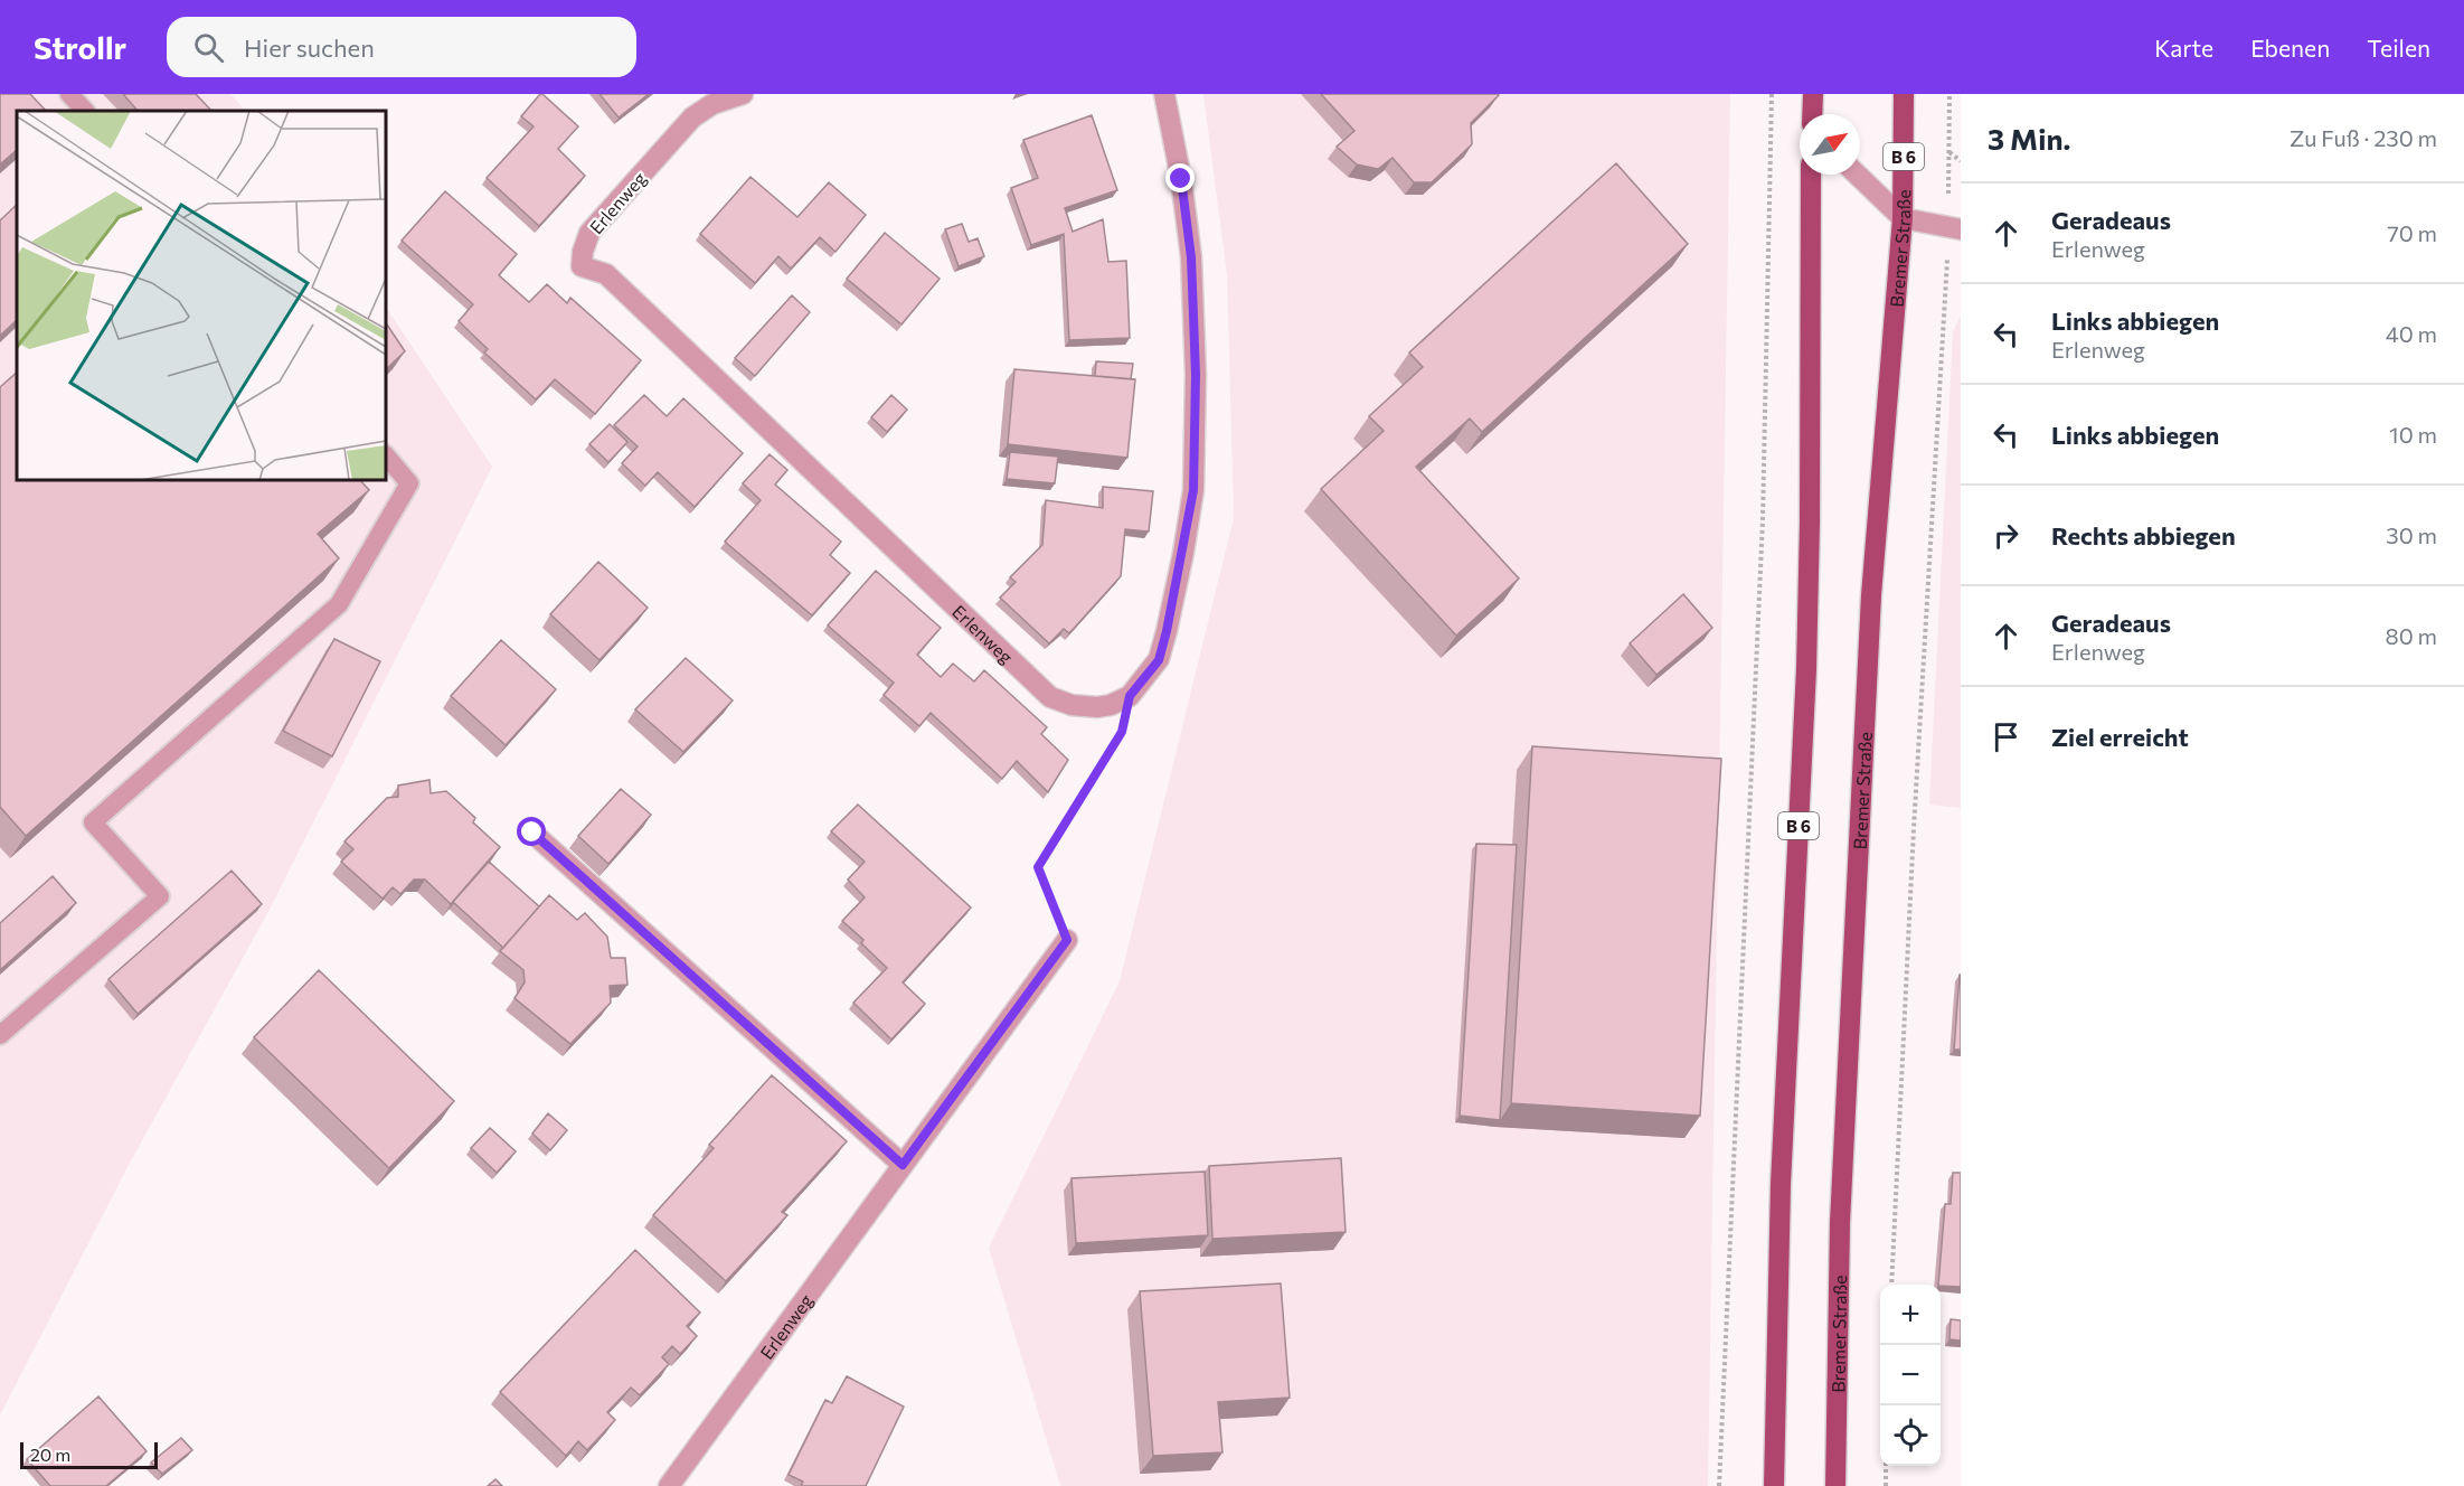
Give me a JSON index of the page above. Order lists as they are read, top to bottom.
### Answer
{
  "streets": {
    "main road": ["B 6", "Bremer Straße"],
    "street": ["Erlenweg"]
  },
  "scale_bar": "20 m",
  "north": "top right",
  "page": {
    "header": "Strollr",
    "search": "Hier suchen",
    "nav": ["Karte", "Ebenen", "Teilen"],
    "heading": ["3 Min.", "Zu Fuß · 230 m"],
    "list": [
      ["Geradeaus", "Erlenweg", "70 m"],
      ["Links abbiegen", "Erlenweg", "40 m"],
      ["Links abbiegen", "10 m"],
      ["Rechts abbiegen", "30 m"],
      ["Geradeaus", "Erlenweg", "80 m"],
      "Ziel erreicht"
    ],
    "map_buttons": ["+", "−"],
    "scale": "20 m"
  }
}
